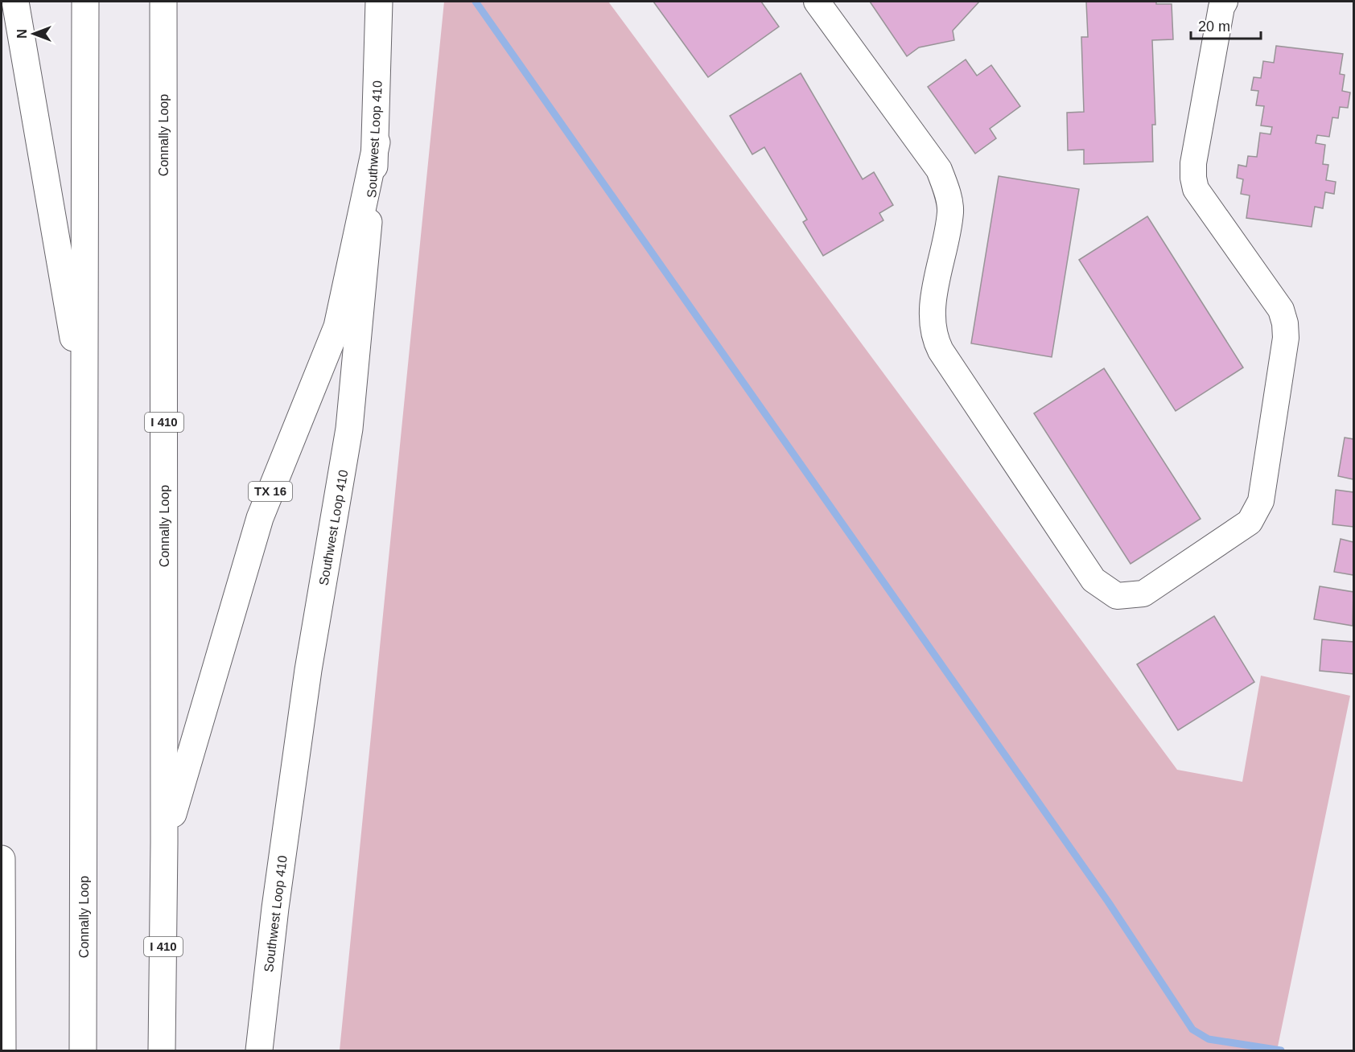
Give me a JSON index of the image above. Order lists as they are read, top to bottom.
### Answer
{
  "streets": {
    "main road": [
      "Connally Loop",
      "Southwest Loop 410",
      "I 410",
      "TX 16"
    ]
  },
  "crossings": [
    ["Connally Loop", "TX 16"],
    ["Southwest Loop 410", "TX 16"]
  ],
  "scale_bar": "20 m",
  "north": "left"
}
